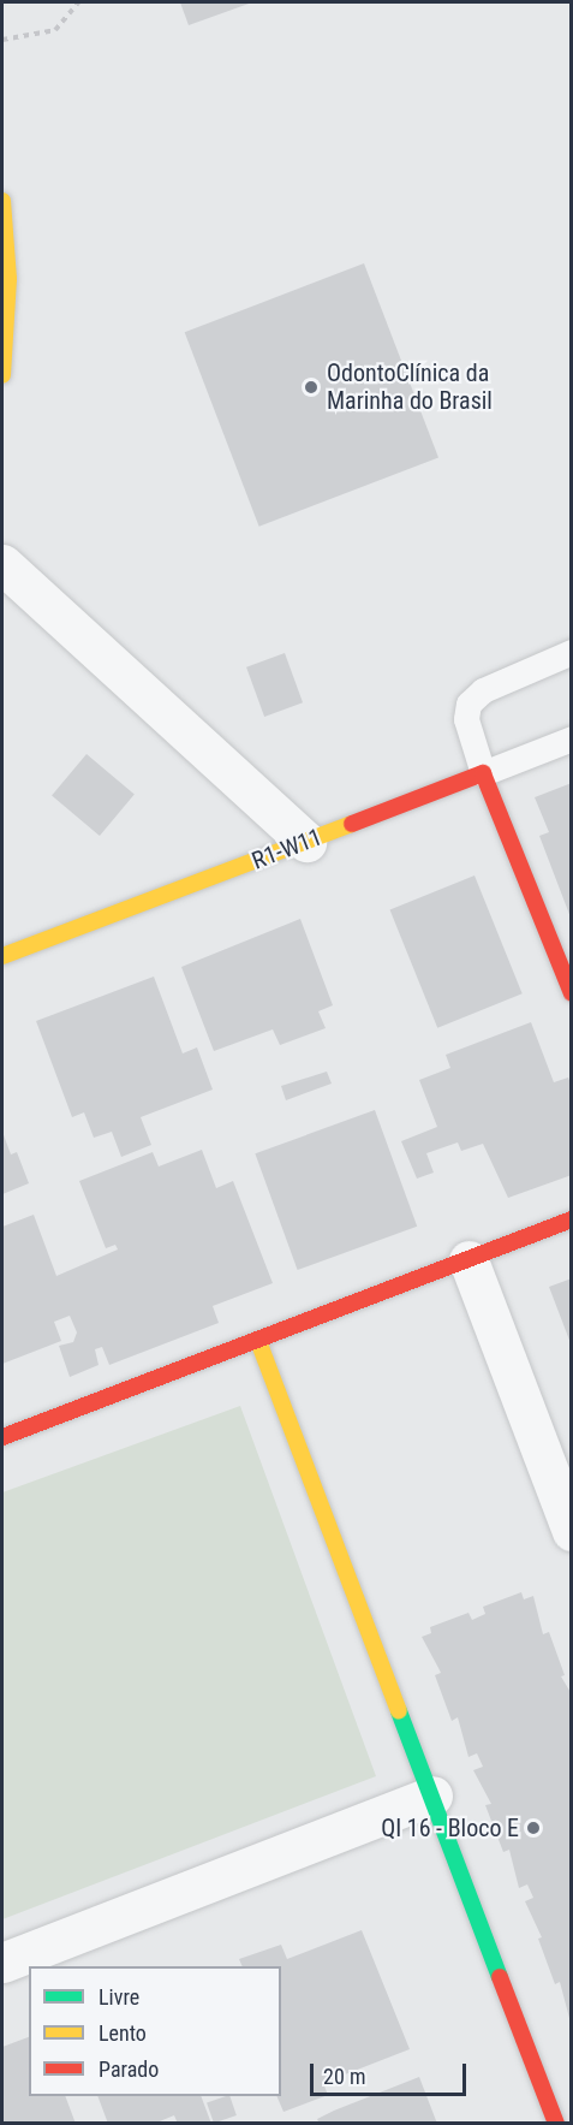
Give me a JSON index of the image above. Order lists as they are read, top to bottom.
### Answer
{
  "streets": {
    "street": ["R1-W11"]
  },
  "places": ["OdontoClínica da Marinha do Brasil", "QI 16 - Bloco E"],
  "legend": ["Livre", "Lento", "Parado"],
  "scale_bar": "20 m"
}
